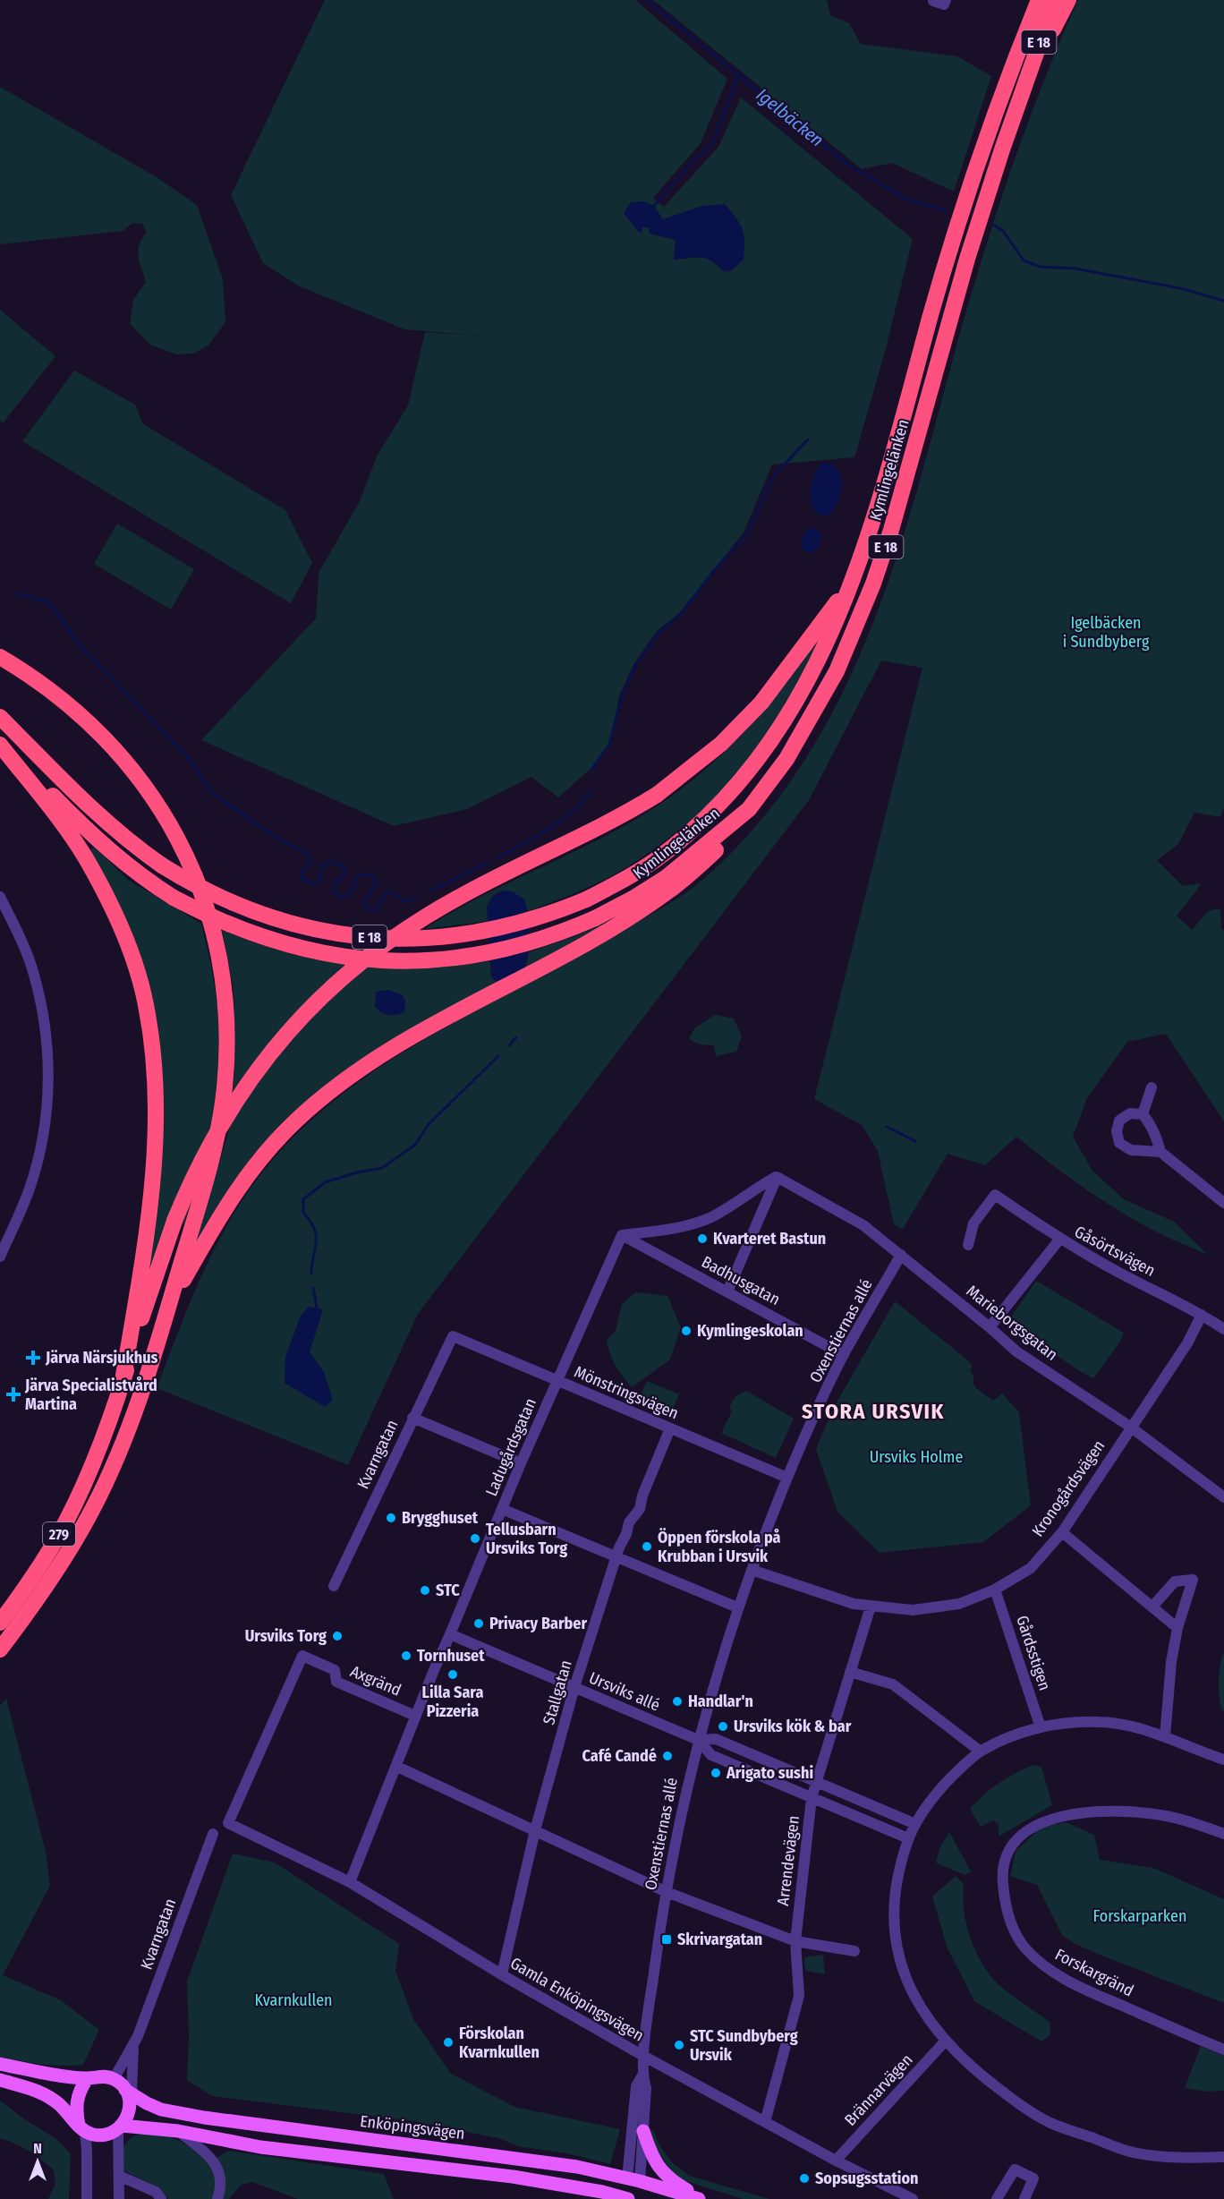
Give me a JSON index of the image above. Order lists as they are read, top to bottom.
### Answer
{
  "streets": {
    "highway": ["E 18", "Kymlingelänken", "279"],
    "main road": ["Enköpingsvägen"],
    "street": [
      "Gåsörtsvägen",
      "Badhusgatan",
      "Marieborgsgatan",
      "Oxenstiernas allé",
      "Mönstringsvägen",
      "Ladugårdsgatan",
      "Kvarngatan",
      "Kronogårdsvägen",
      "Gårdsstigen",
      "Axgränd",
      "Ursviks allé",
      "Stallgatan",
      "Arrendevägen",
      "Forskargränd",
      "Gamla Enköpingsvägen",
      "Brännarvägen"
    ]
  },
  "crossings": [
    ["Kymlingelänken", "279"],
    ["Gåsörtsvägen", "Kronogårdsvägen"],
    ["Badhusgatan", "Oxenstiernas allé"],
    ["Badhusgatan", "Ladugårdsgatan"],
    ["Marieborgsgatan", "Oxenstiernas allé"],
    ["Marieborgsgatan", "Kronogårdsvägen"],
    ["Oxenstiernas allé", "Mönstringsvägen"],
    ["Oxenstiernas allé", "Kronogårdsvägen"],
    ["Oxenstiernas allé", "Ursviks allé"],
    ["Oxenstiernas allé", "Gamla Enköpingsvägen"],
    ["Oxenstiernas allé", "Enköpingsvägen"],
    ["Mönstringsvägen", "Ladugårdsgatan"],
    ["Mönstringsvägen", "Kvarngatan"],
    ["Mönstringsvägen", "Stallgatan"],
    ["Ladugårdsgatan", "Axgränd"],
    ["Ladugårdsgatan", "Ursviks allé"],
    ["Ladugårdsgatan", "Gamla Enköpingsvägen"],
    ["Kronogårdsvägen", "Gårdsstigen"],
    ["Kronogårdsvägen", "Arrendevägen"],
    ["Axgränd", "Gamla Enköpingsvägen"],
    ["Ursviks allé", "Stallgatan"],
    ["Ursviks allé", "Arrendevägen"],
    ["Stallgatan", "Gamla Enköpingsvägen"],
    ["Arrendevägen", "Gamla Enköpingsvägen"],
    ["Gamla Enköpingsvägen", "Brännarvägen"]
  ],
  "districts": ["STORA URSVIK"],
  "water": ["Igelbäcken"],
  "parks": [
    "Igelbäcken i Sundbyberg",
    "Ursviks Holme",
    "Forskarparken",
    "Kvarnkullen"
  ],
  "places": {
    "other": [
      "Kvarteret Bastun",
      "Kymlingeskolan",
      "Brygghuset",
      "Tellusbarn Ursviks Torg",
      "Öppen förskola på Krubban i Ursvik",
      "STC",
      "Privacy Barber",
      "Ursviks Torg",
      "Tornhuset",
      "Lilla Sara Pizzeria",
      "Handlar'n",
      "Ursviks kök & bar",
      "Café Candé",
      "Arigato sushi",
      "Förskolan Kvarnkullen",
      "STC Sundbyberg Ursvik",
      "Sopsugsstation"
    ],
    "health": ["Järva Närsjukhus", "Järva Specialistvård Martina"],
    "transit": ["Skrivargatan"]
  },
  "north": "top"
}
